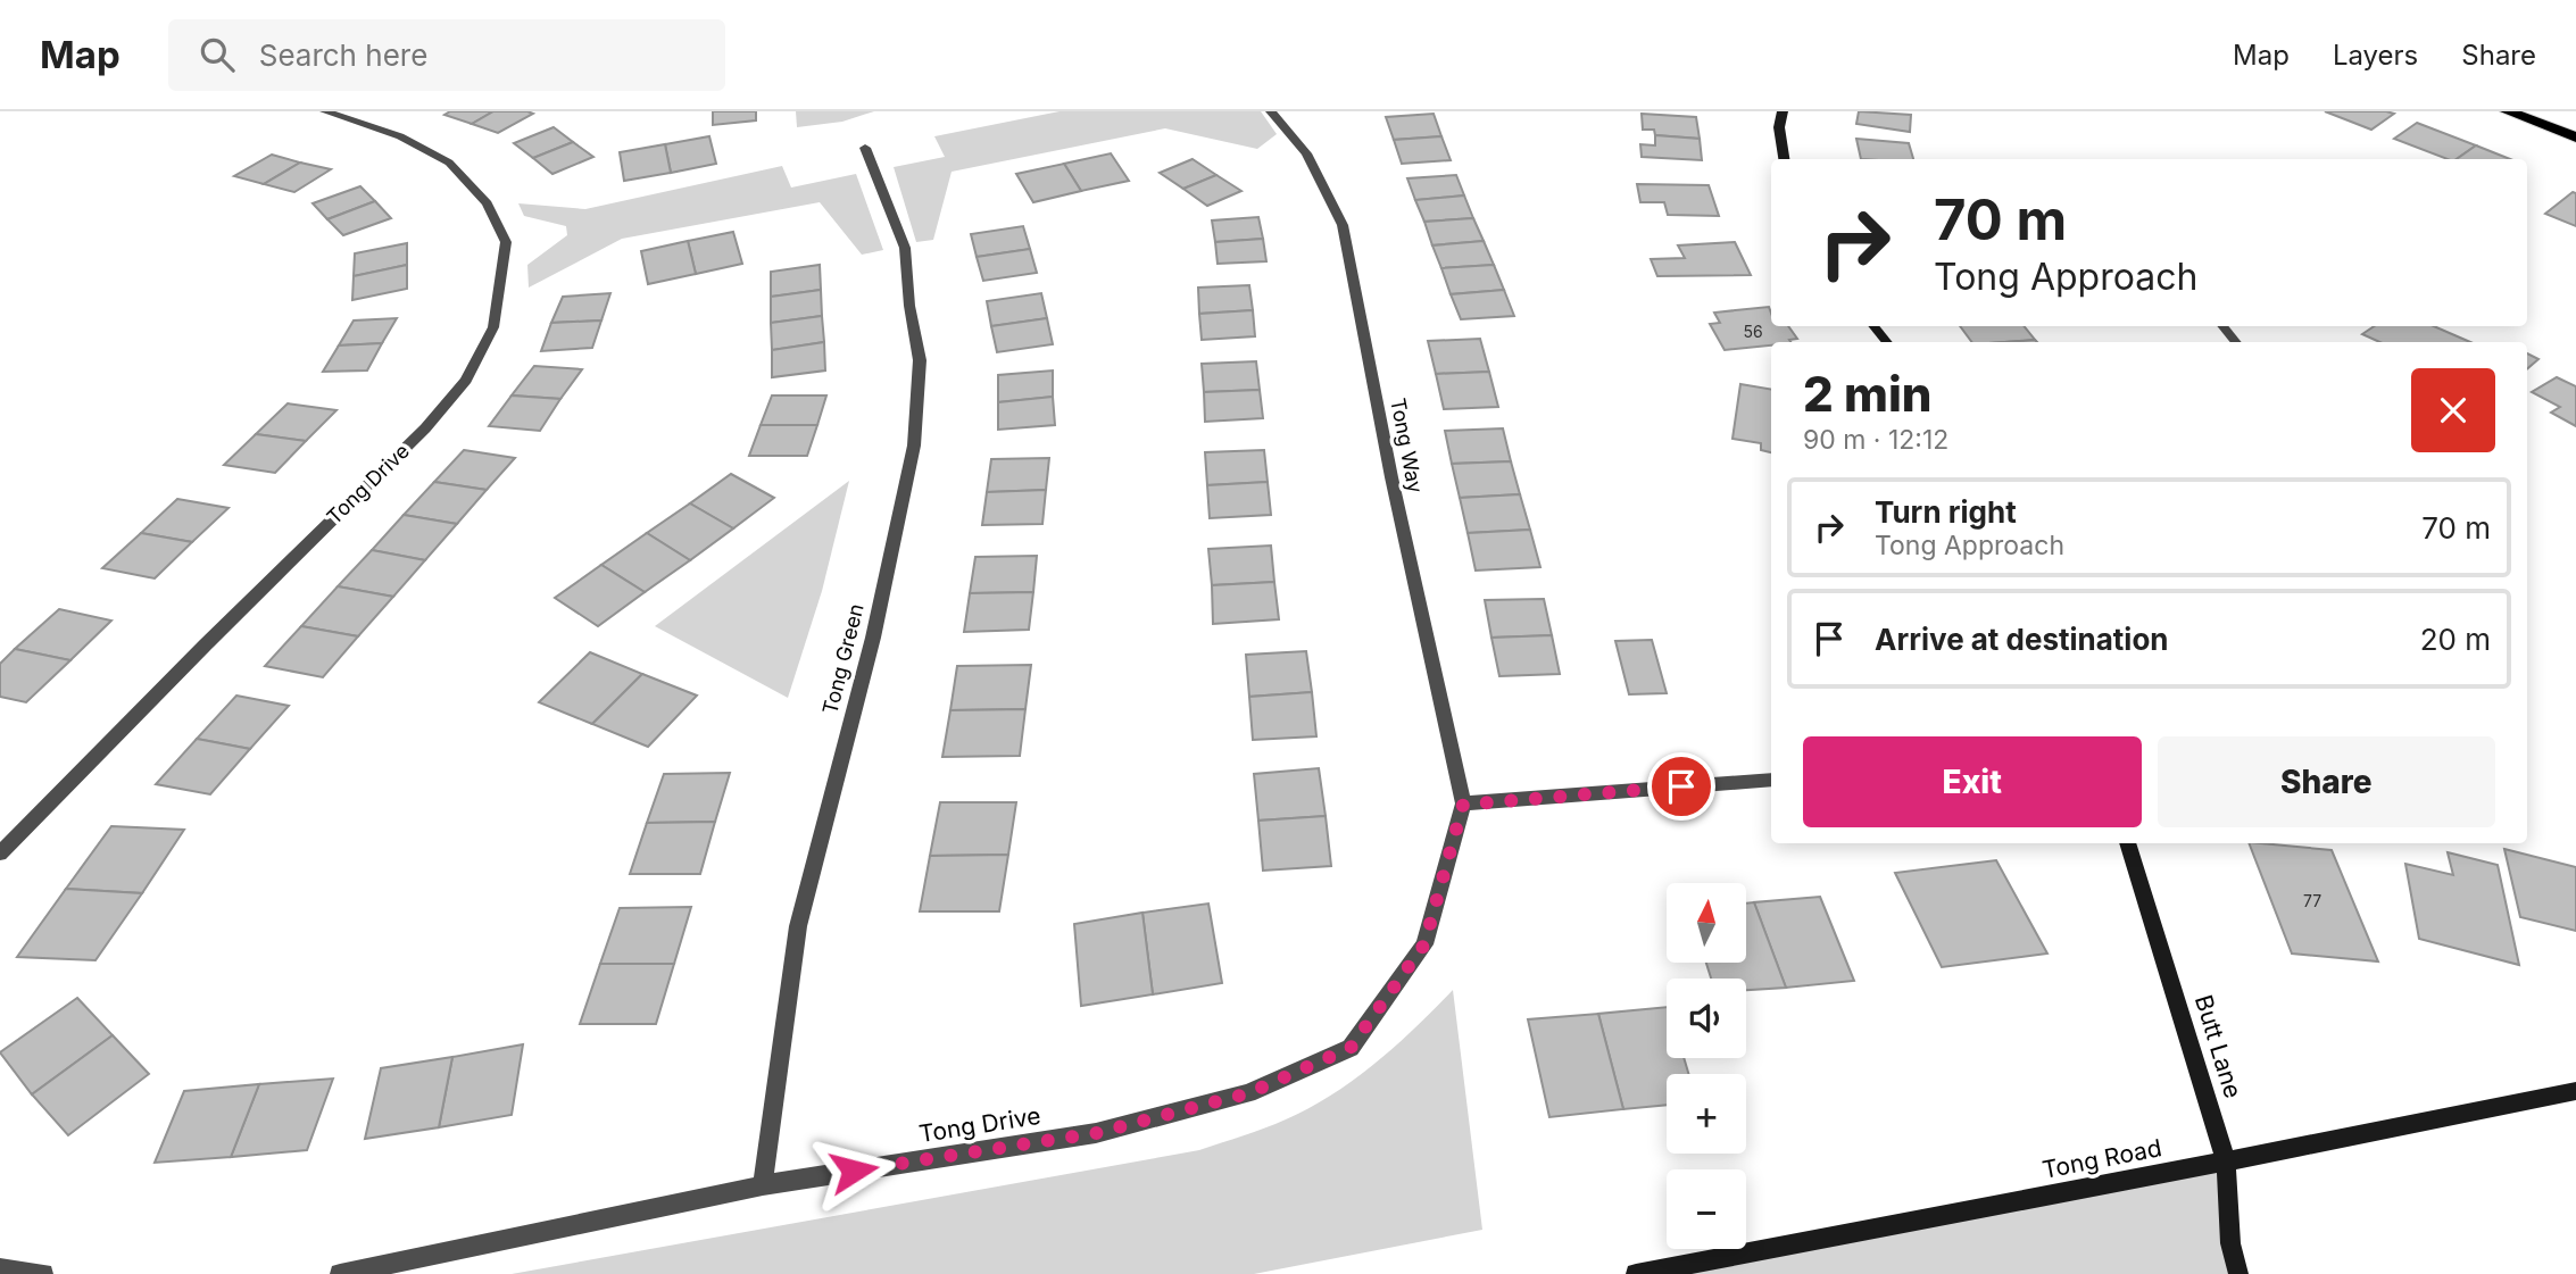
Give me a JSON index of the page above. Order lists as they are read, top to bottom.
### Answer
{
  "streets": {
    "street": [
      "Tong Way",
      "Tong Drive",
      "Tong Green",
      "Butt Lane",
      "Tong Road"
    ]
  },
  "crossings": [
    ["Tong Way", "Tong Drive"],
    ["Tong Drive", "Tong Green"],
    ["Butt Lane", "Tong Road"]
  ],
  "house_numbers": ["56", "77"],
  "north": "top",
  "page": {
    "header": "Map",
    "search": "Search here",
    "nav": ["Map", "Layers", "Share"],
    "turn": ["70 m", "Tong Approach"],
    "heading": ["2 min", "90 m · 12:12"],
    "list": [
      {
        "name": "Turn right",
        "note": "Tong Approach",
        "value": "70 m"
      },
      {
        "name": "Arrive at destination",
        "value": "20 m"
      }
    ],
    "buttons": ["Exit", "Share"],
    "map_buttons": ["+", "−"]
  }
}
